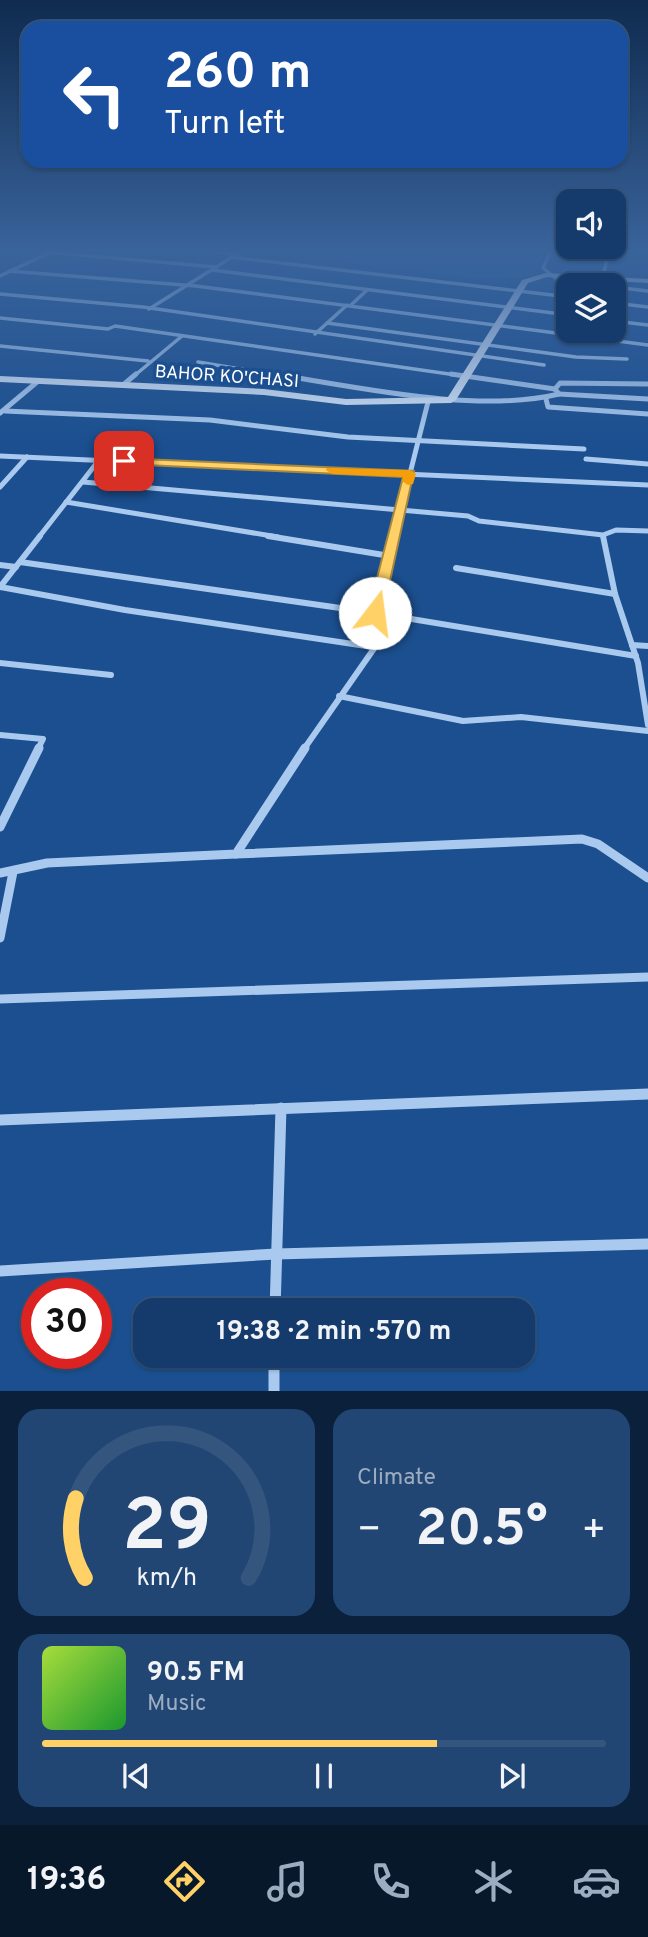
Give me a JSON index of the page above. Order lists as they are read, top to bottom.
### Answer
{
  "streets": {
    "street": ["BAHOR KO'CHASI"]
  },
  "page": {
    "turn": ["260 m", "Turn left"],
    "limit": "30",
    "trip": "19:38 · 2 min · 570 m",
    "tile": "Climate",
    "heat": ["−", "20.5°", "+"],
    "song": ["90.5 FM", "Music"],
    "tabs": "19:36",
    "gauge": ["29", "km/h"]
  }
}
